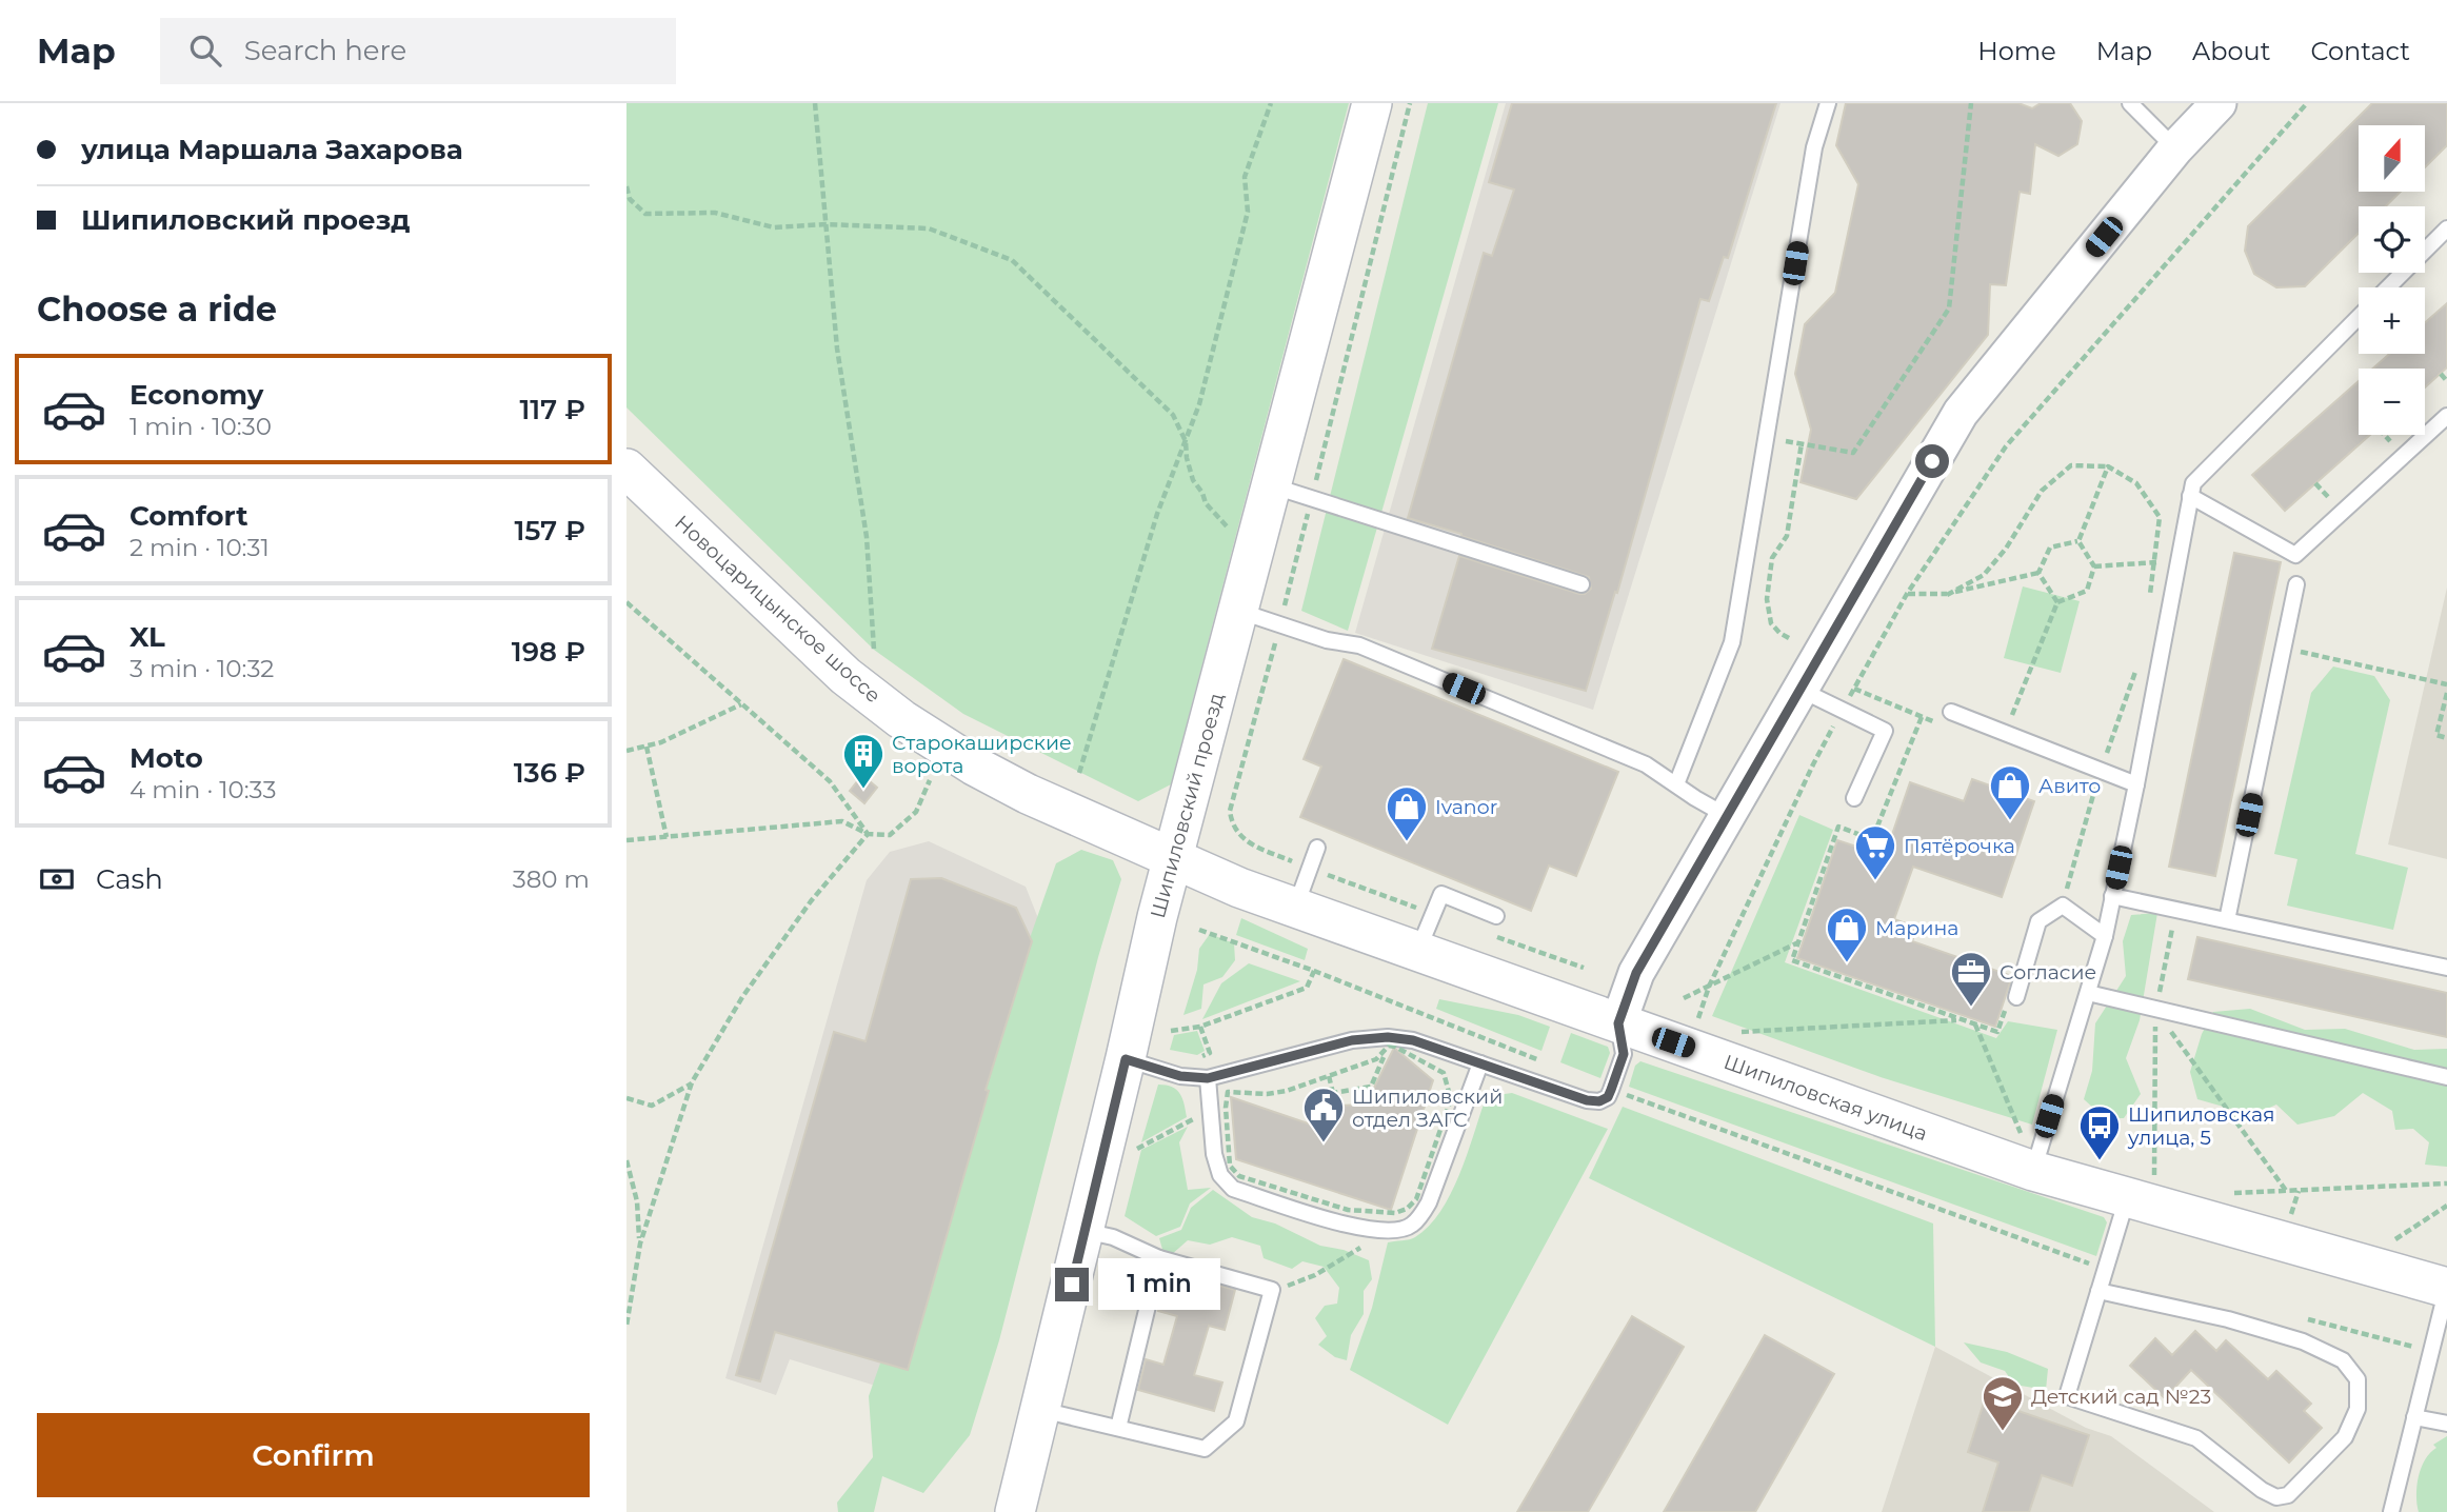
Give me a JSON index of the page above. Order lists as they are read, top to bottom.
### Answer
{
  "streets": {
    "main road": ["Новоцарицынское шоссе", "Шипиловский проезд", "Шипиловская улица"]
  },
  "crossings": [
    ["Новоцарицынское шоссе", "Шипиловский проезд"],
    ["Новоцарицынское шоссе", "Шипиловская улица"],
    ["Шипиловский проезд", "Шипиловская улица"]
  ],
  "places": {
    "building": ["Старокаширские ворота"],
    "shop": ["Авито", "Ivanor", "Марина"],
    "supermarket": ["Пятёрочка"],
    "office": ["Согласие"],
    "public building": ["Шипиловский отдел ЗАГС"],
    "bus stop": ["Шипиловская улица, 5"],
    "school or university": ["Детский сад №23"]
  },
  "north": "top",
  "page": {
    "header": "Map",
    "search": "Search here",
    "nav": [
      "Home",
      "Map",
      "About",
      "Contact"
    ],
    "banner": ["улица Маршала Захарова", "Шипиловский проезд"],
    "map_buttons": ["+", "−"],
    "heading": "Choose a ride",
    "list": [
      {
        "name": "Economy",
        "note": "1 min · 10:30",
        "value": "117 ₽"
      },
      {
        "name": "Comfort",
        "note": "2 min · 10:31",
        "value": "157 ₽"
      },
      {
        "name": "XL",
        "note": "3 min · 10:32",
        "value": "198 ₽"
      },
      {
        "name": "Moto",
        "note": "4 min · 10:33",
        "value": "136 ₽"
      }
    ],
    "pay": ["Cash", "380 m"],
    "bubble": "1 min",
    "buttons": "Confirm"
  }
}
